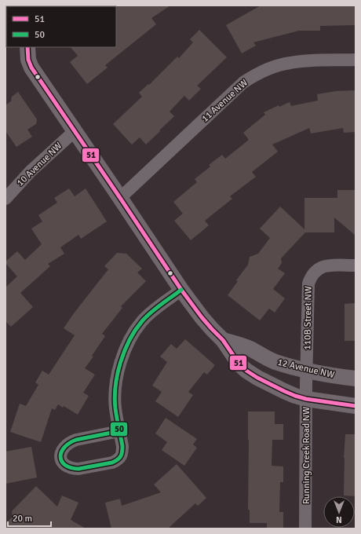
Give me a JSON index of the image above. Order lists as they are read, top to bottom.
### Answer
{
  "streets": {
    "street": [
      "11 Avenue NW",
      "10 Avenue NW",
      "110B Street NW",
      "12 Avenue NW",
      "Running Creek Road NW"
    ]
  },
  "crossings": [
    ["110B Street NW", "12 Avenue NW"],
    ["110B Street NW", "Running Creek Road NW"],
    ["12 Avenue NW", "Running Creek Road NW"]
  ],
  "lines": ["transit line 51", "transit line 50"],
  "legend": ["51", "50"],
  "scale_bar": "20 m",
  "north": "bottom"
}
